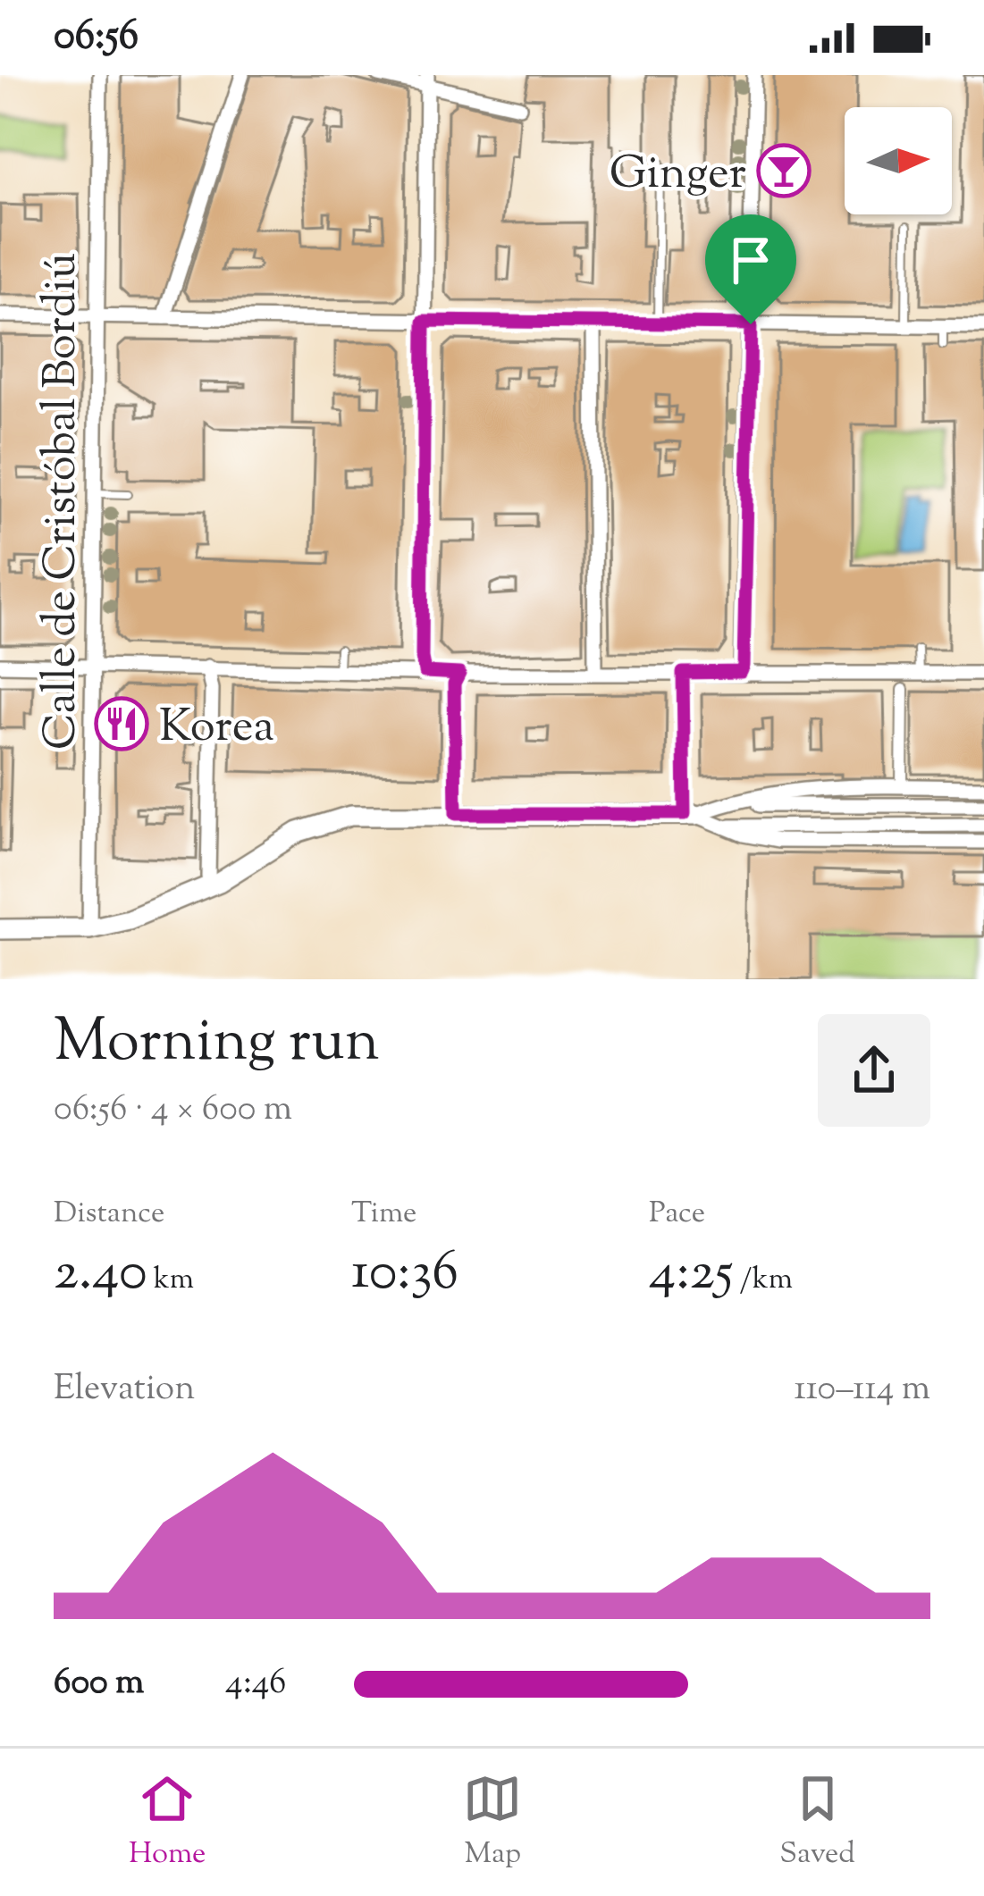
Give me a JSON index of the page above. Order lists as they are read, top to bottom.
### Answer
{
  "streets": {
    "street": ["Calle de Cristóbal Bordiú"]
  },
  "places": {
    "bar": ["Ginger"],
    "restaurant": ["Korea"]
  },
  "north": "right",
  "page": {
    "status": "06:56",
    "heading": ["Morning run", "06:56 · 4 × 600 m"],
    "stats": [
      ["Distance", "2.40 km"],
      ["Time", "10:36"],
      ["Pace", "4:25 /km"]
    ],
    "chart": ["Elevation", "110–114 m"],
    "list": [
      {
        "name": "600 m",
        "note": "4:46"
      }
    ],
    "tabs": ["Home", "Map", "Saved"]
  }
}
